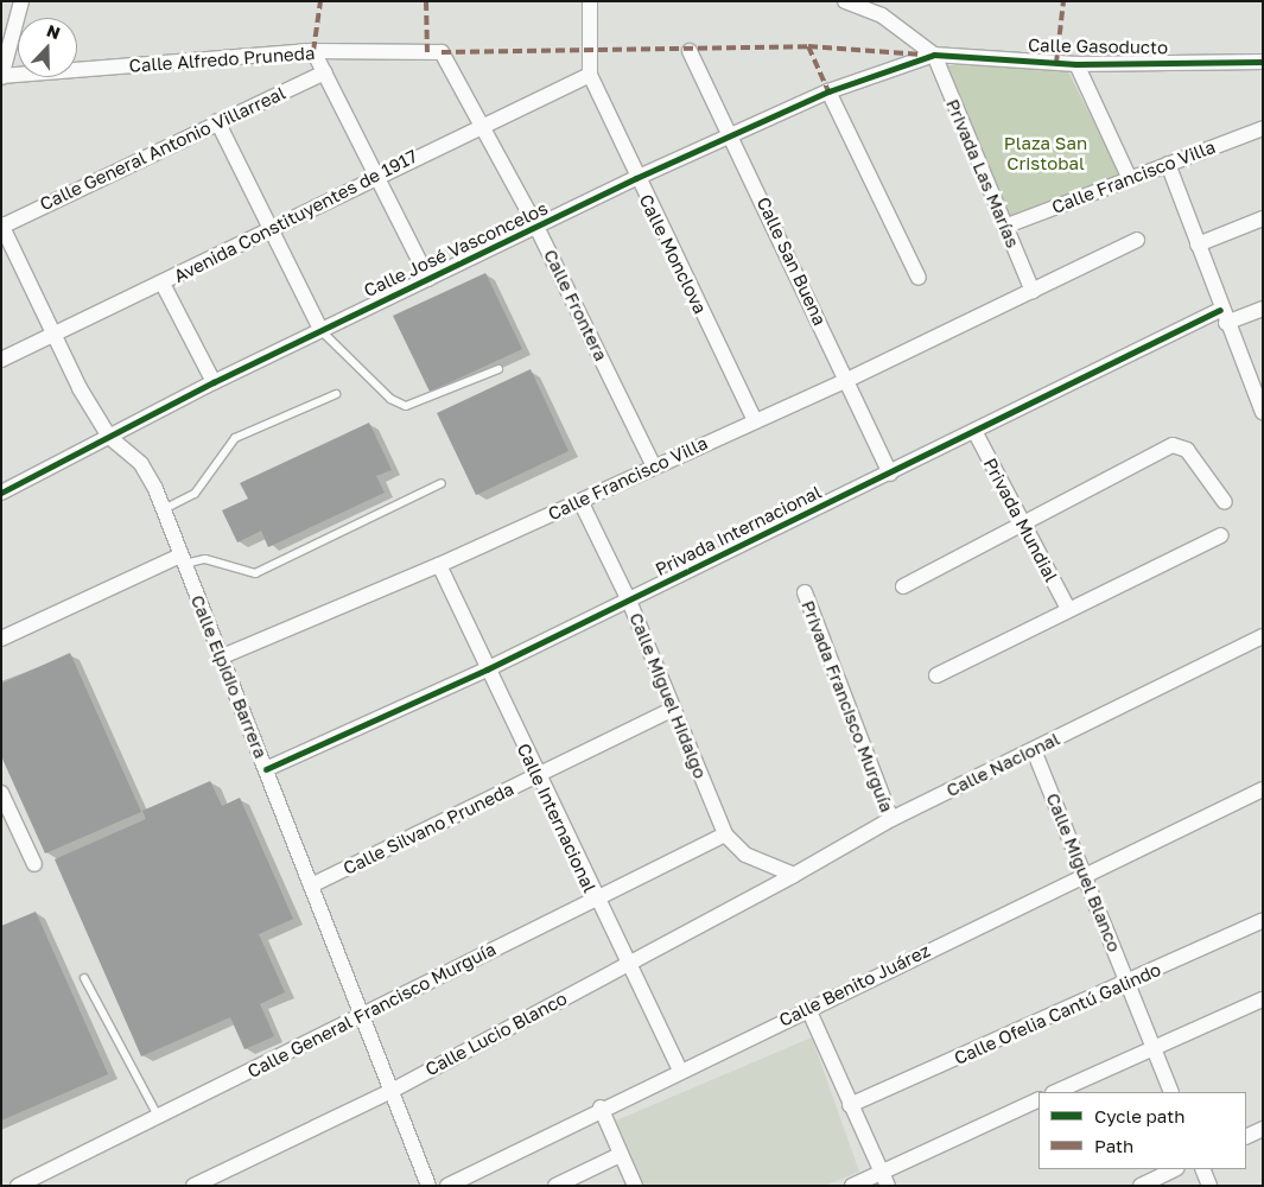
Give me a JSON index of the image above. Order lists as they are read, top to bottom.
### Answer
{
  "streets": {
    "street": [
      "Calle Gasoducto",
      "Calle Alfredo Pruneda",
      "Calle General Antonio Villarreal",
      "Privada Las Marías",
      "Calle Francisco Villa",
      "Avenida Constituyentes de 1917",
      "Calle José Vasconcelos",
      "Calle Monclova",
      "Calle San Buena",
      "Calle Frontera",
      "Privada Mundial",
      "Privada Internacional",
      "Calle Elpidio Barrera",
      "Calle Miguel Hidalgo",
      "Privada Francisco Murguía",
      "Calle Nacional",
      "Calle Internacional",
      "Calle Silvano Pruneda",
      "Calle Miguel Blanco",
      "Calle Benito Juárez",
      "Calle General Francisco Murguía",
      "Calle Ofelia Cantú Galindo",
      "Calle Lucio Blanco"
    ]
  },
  "crossings": [
    ["Calle Gasoducto", "Privada Las Marías"],
    ["Calle Gasoducto", "Calle José Vasconcelos"],
    ["Calle Alfredo Pruneda", "Calle Frontera"],
    ["Calle General Antonio Villarreal", "Calle Elpidio Barrera"],
    ["Privada Las Marías", "Calle Francisco Villa"],
    ["Privada Las Marías", "Calle José Vasconcelos"],
    ["Calle Francisco Villa", "Calle Monclova"],
    ["Calle Francisco Villa", "Calle San Buena"],
    ["Calle Francisco Villa", "Calle Frontera"],
    ["Calle Francisco Villa", "Calle Elpidio Barrera"],
    ["Calle Francisco Villa", "Calle Miguel Hidalgo"],
    ["Calle Francisco Villa", "Calle Internacional"],
    ["Avenida Constituyentes de 1917", "Calle Monclova"],
    ["Avenida Constituyentes de 1917", "Calle Frontera"],
    ["Avenida Constituyentes de 1917", "Calle Elpidio Barrera"],
    ["Calle José Vasconcelos", "Calle Monclova"],
    ["Calle José Vasconcelos", "Calle San Buena"],
    ["Calle José Vasconcelos", "Calle Frontera"],
    ["Calle José Vasconcelos", "Calle Elpidio Barrera"],
    ["Calle San Buena", "Privada Internacional"],
    ["Privada Mundial", "Privada Internacional"],
    ["Privada Internacional", "Calle Elpidio Barrera"],
    ["Privada Internacional", "Calle Miguel Hidalgo"],
    ["Privada Internacional", "Calle Internacional"],
    ["Calle Elpidio Barrera", "Calle Silvano Pruneda"],
    ["Calle Elpidio Barrera", "Calle General Francisco Murguía"],
    ["Calle Elpidio Barrera", "Calle Lucio Blanco"],
    ["Calle Miguel Hidalgo", "Calle Nacional"],
    ["Calle Miguel Hidalgo", "Calle Silvano Pruneda"],
    ["Calle Miguel Hidalgo", "Calle General Francisco Murguía"],
    ["Calle Miguel Hidalgo", "Calle Lucio Blanco"],
    ["Privada Francisco Murguía", "Calle Nacional"],
    ["Calle Nacional", "Calle Miguel Blanco"],
    ["Calle Nacional", "Calle Lucio Blanco"],
    ["Calle Internacional", "Calle Silvano Pruneda"],
    ["Calle Internacional", "Calle Benito Juárez"],
    ["Calle Internacional", "Calle General Francisco Murguía"],
    ["Calle Internacional", "Calle Lucio Blanco"],
    ["Calle Miguel Blanco", "Calle Benito Juárez"],
    ["Calle Miguel Blanco", "Calle Ofelia Cantú Galindo"]
  ],
  "parks": ["Plaza San Cristobal"],
  "legend": ["Cycle path", "Path"],
  "north": "top"
}
